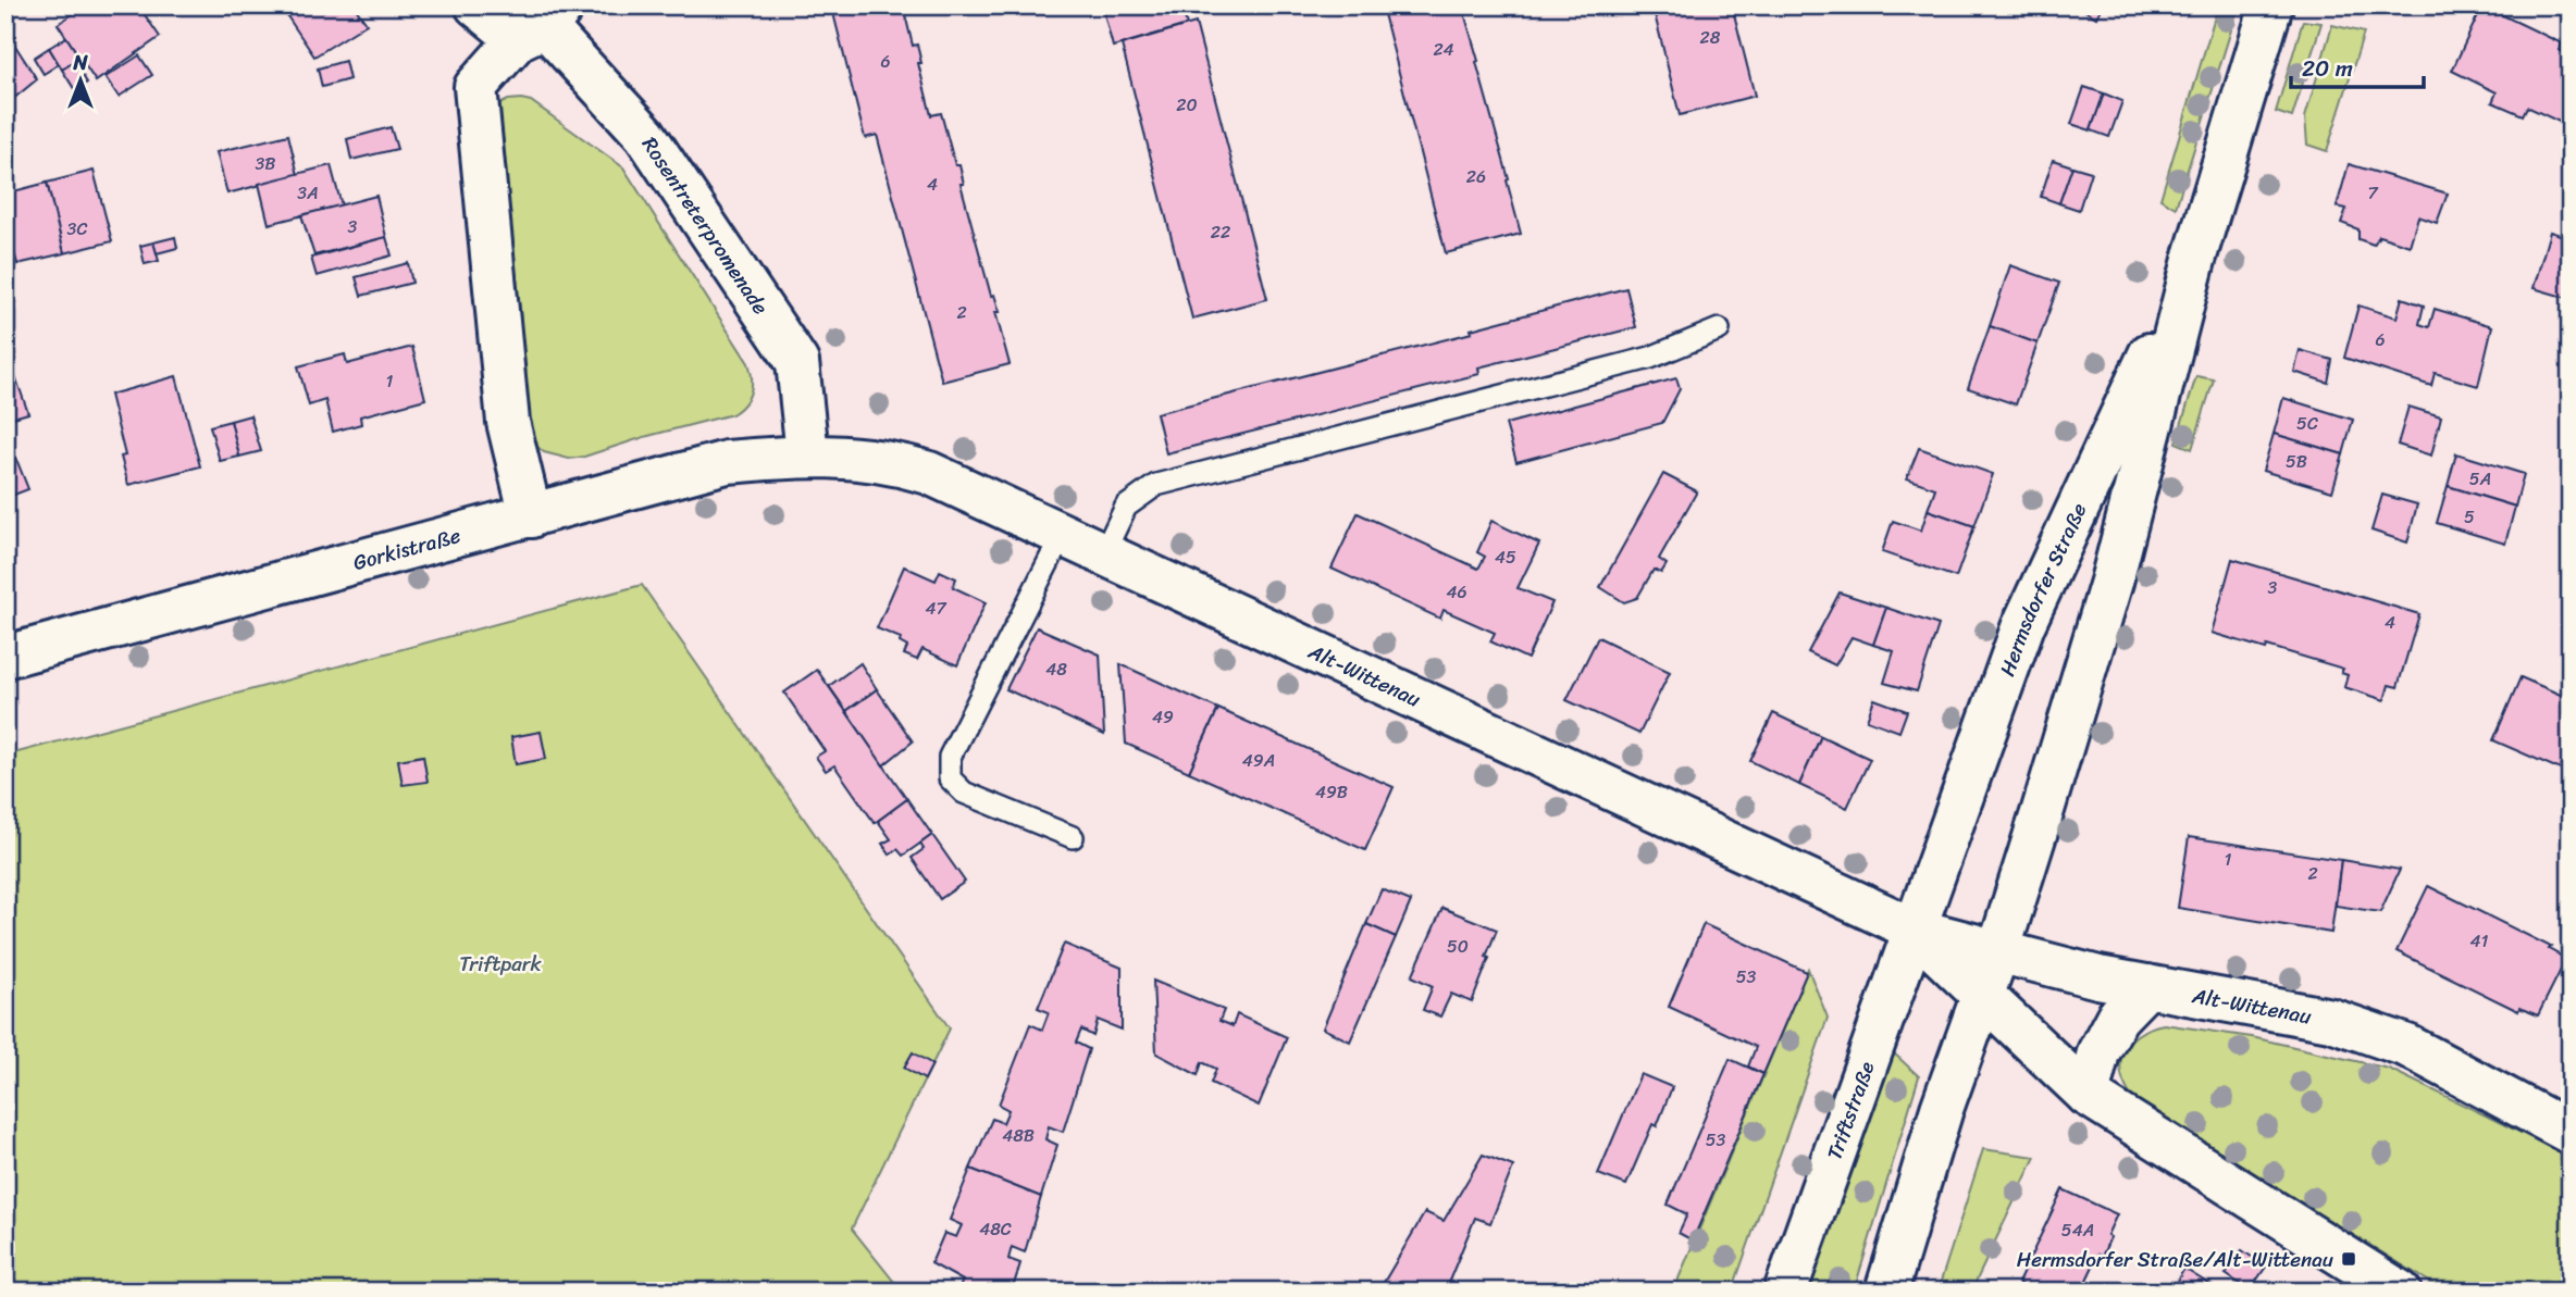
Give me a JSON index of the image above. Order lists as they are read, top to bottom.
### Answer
{
  "streets": {
    "main road": [
      "Rosentreterpromenade",
      "Gorkistraße",
      "Hermsdorfer Straße",
      "Alt-Wittenau",
      "Triftstraße"
    ]
  },
  "crossings": [
    ["Rosentreterpromenade", "Gorkistraße"],
    ["Rosentreterpromenade", "Alt-Wittenau"],
    ["Gorkistraße", "Alt-Wittenau"],
    ["Hermsdorfer Straße", "Alt-Wittenau"],
    ["Hermsdorfer Straße", "Triftstraße"],
    ["Alt-Wittenau", "Triftstraße"]
  ],
  "parks": ["Triftpark"],
  "places": {
    "transit": ["Hermsdorfer Straße/Alt-Wittenau"]
  },
  "house_numbers": [
    "28",
    "24",
    "6",
    "20",
    "3B",
    "26",
    "4",
    "3A",
    "7",
    "3",
    "3C",
    "22",
    "2",
    "6",
    "1",
    "5C",
    "5B",
    "5A",
    "5",
    "45",
    "3",
    "46",
    "47",
    "4",
    "48",
    "49",
    "49A",
    "49B",
    "1",
    "2",
    "41",
    "50",
    "53",
    "48B",
    "53",
    "48C",
    "54A"
  ],
  "scale_bar": "20 m",
  "north": "top"
}
